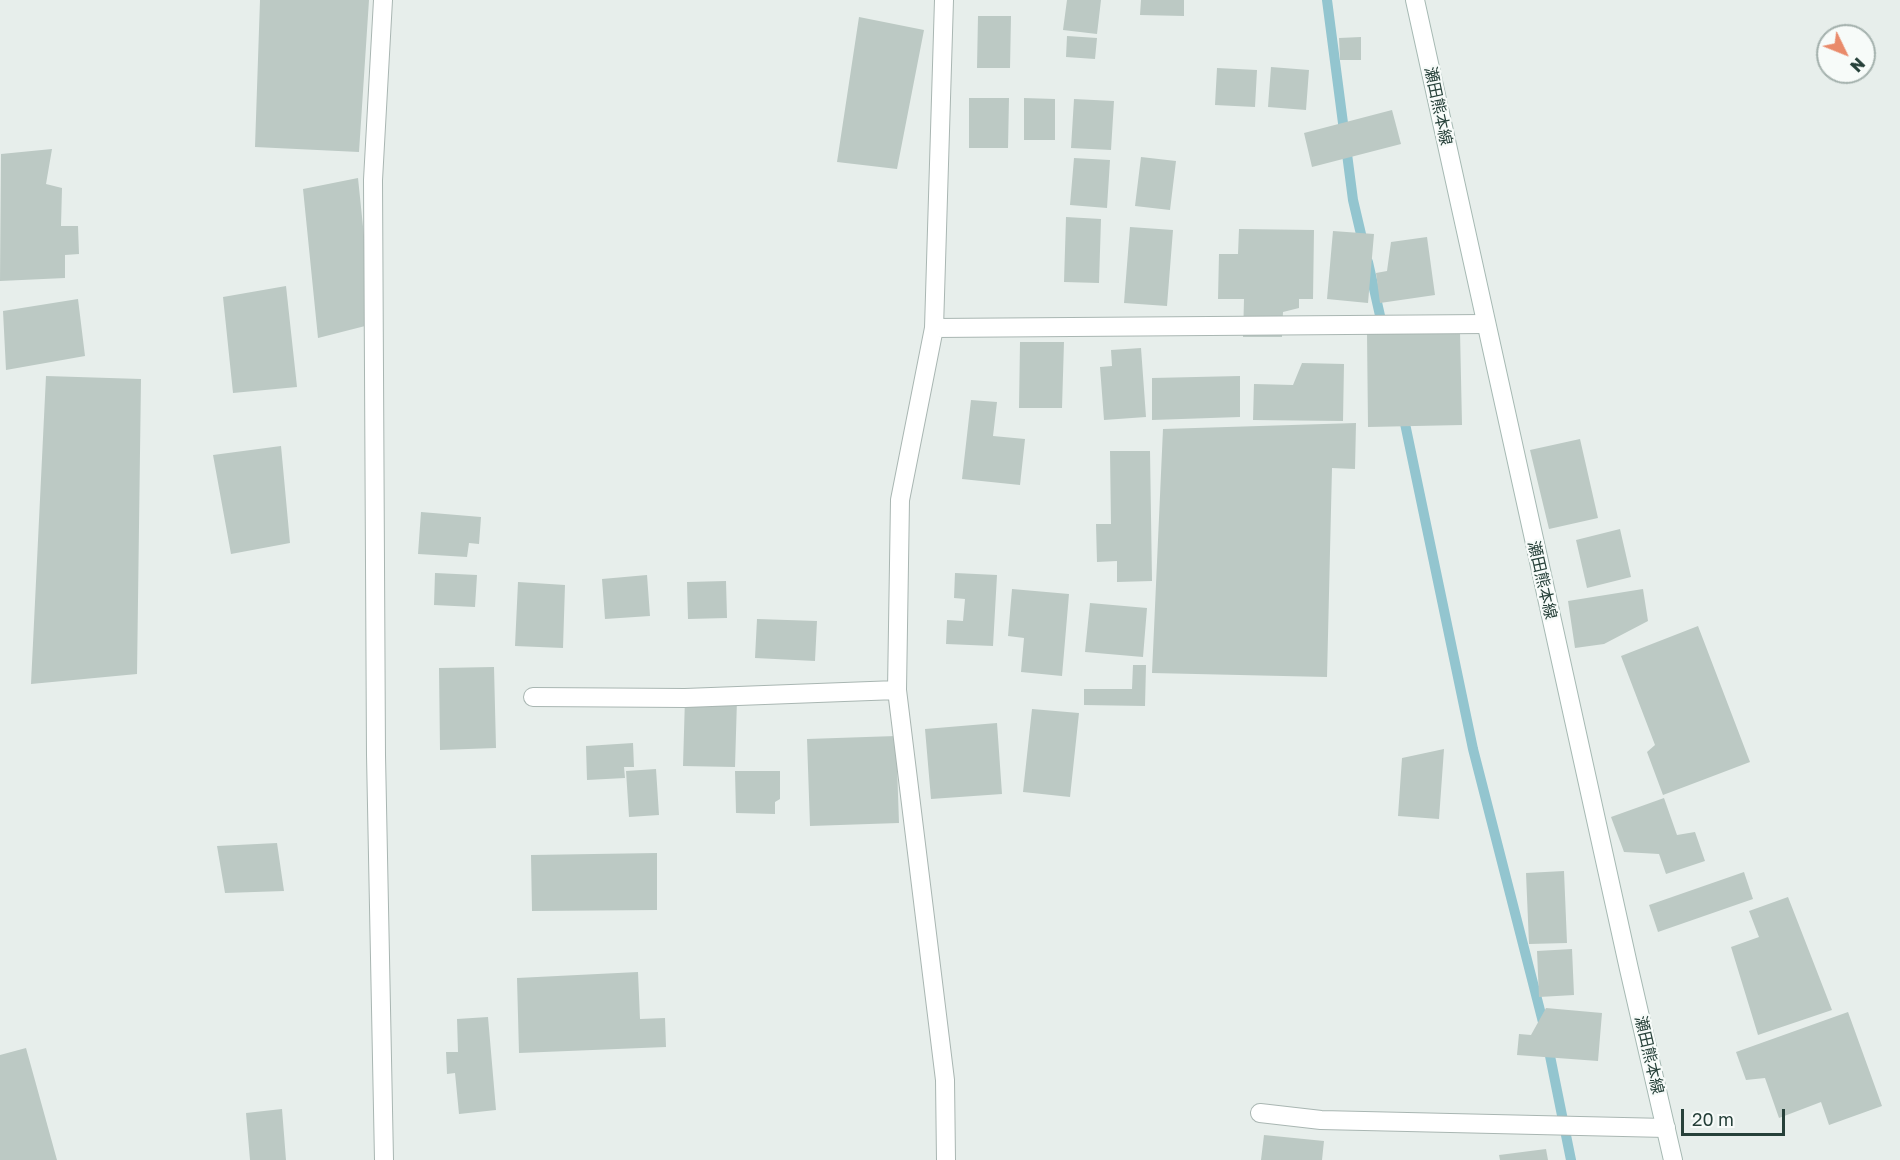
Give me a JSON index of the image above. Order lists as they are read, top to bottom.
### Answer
{
  "streets": {
    "street": ["瀬田熊本線"]
  },
  "scale_bar": "20 m",
  "north": "bottom right"
}
